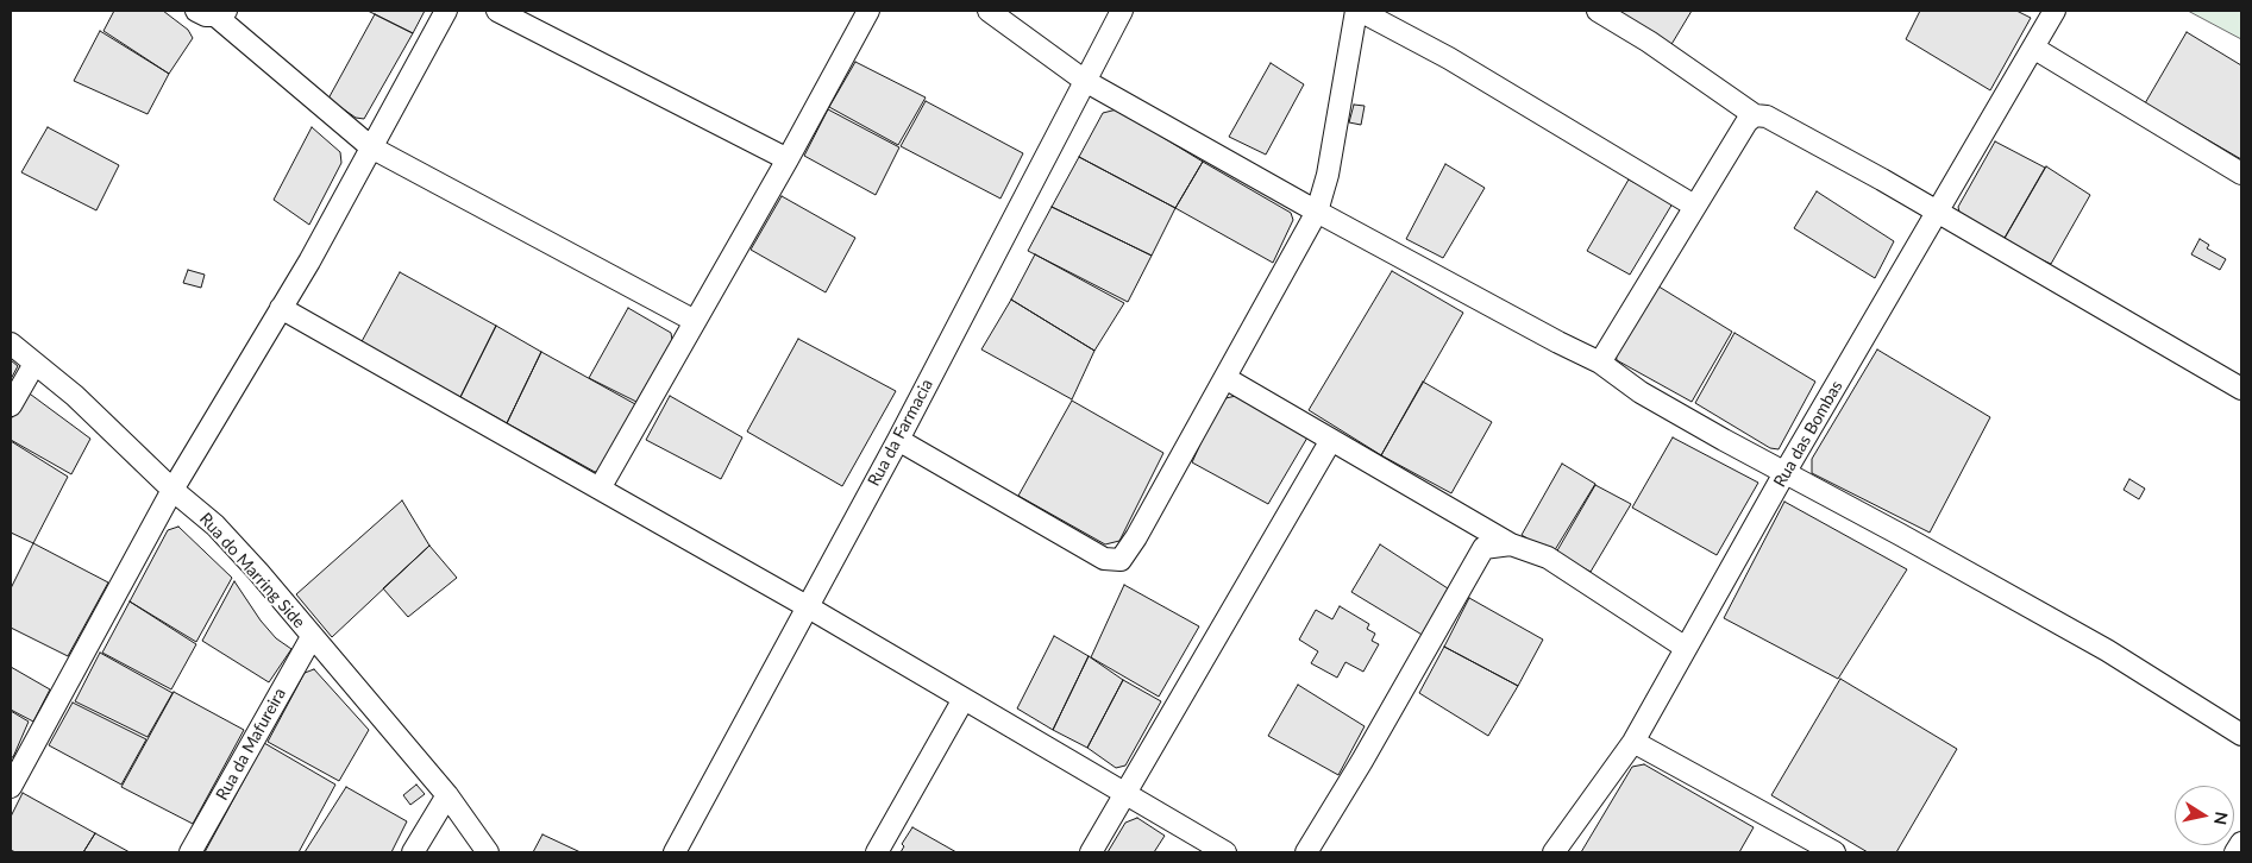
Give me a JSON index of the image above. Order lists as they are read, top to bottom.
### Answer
{
  "streets": {
    "street": [
      "Rua da Farmacia",
      "Rua das Bombas",
      "Rua do Marring Side",
      "Rua da Mafureira"
    ]
  },
  "crossings": [
    ["Rua do Marring Side", "Rua da Mafureira"]
  ],
  "north": "right"
}
